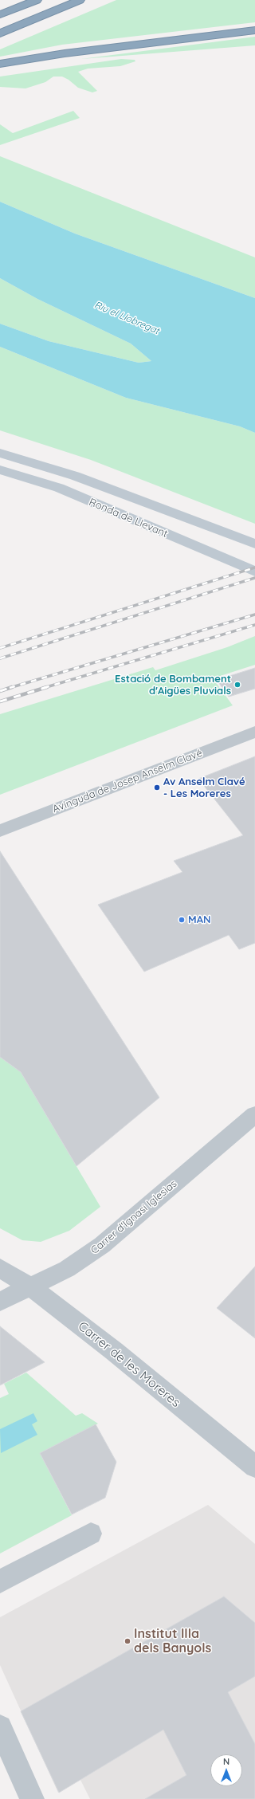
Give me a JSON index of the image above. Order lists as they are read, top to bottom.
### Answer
{
  "streets": {
    "main road": ["Ronda de Llevant"],
    "street": ["Avinguda de Josep Anselm Clavé", "Carrer d'Ignasi Iglesias", "Carrer de les Moreres"]
  },
  "crossings": [
    ["Carrer d'Ignasi Iglesias", "Carrer de les Moreres"]
  ],
  "water": ["Riu el Llobregat"],
  "places": [
    "Estació de Bombament d'Aigües Pluvials",
    "Av Anselm Clavé - Les Moreres",
    "MAN",
    "Institut Illa dels Banyols"
  ],
  "north": "top"
}
